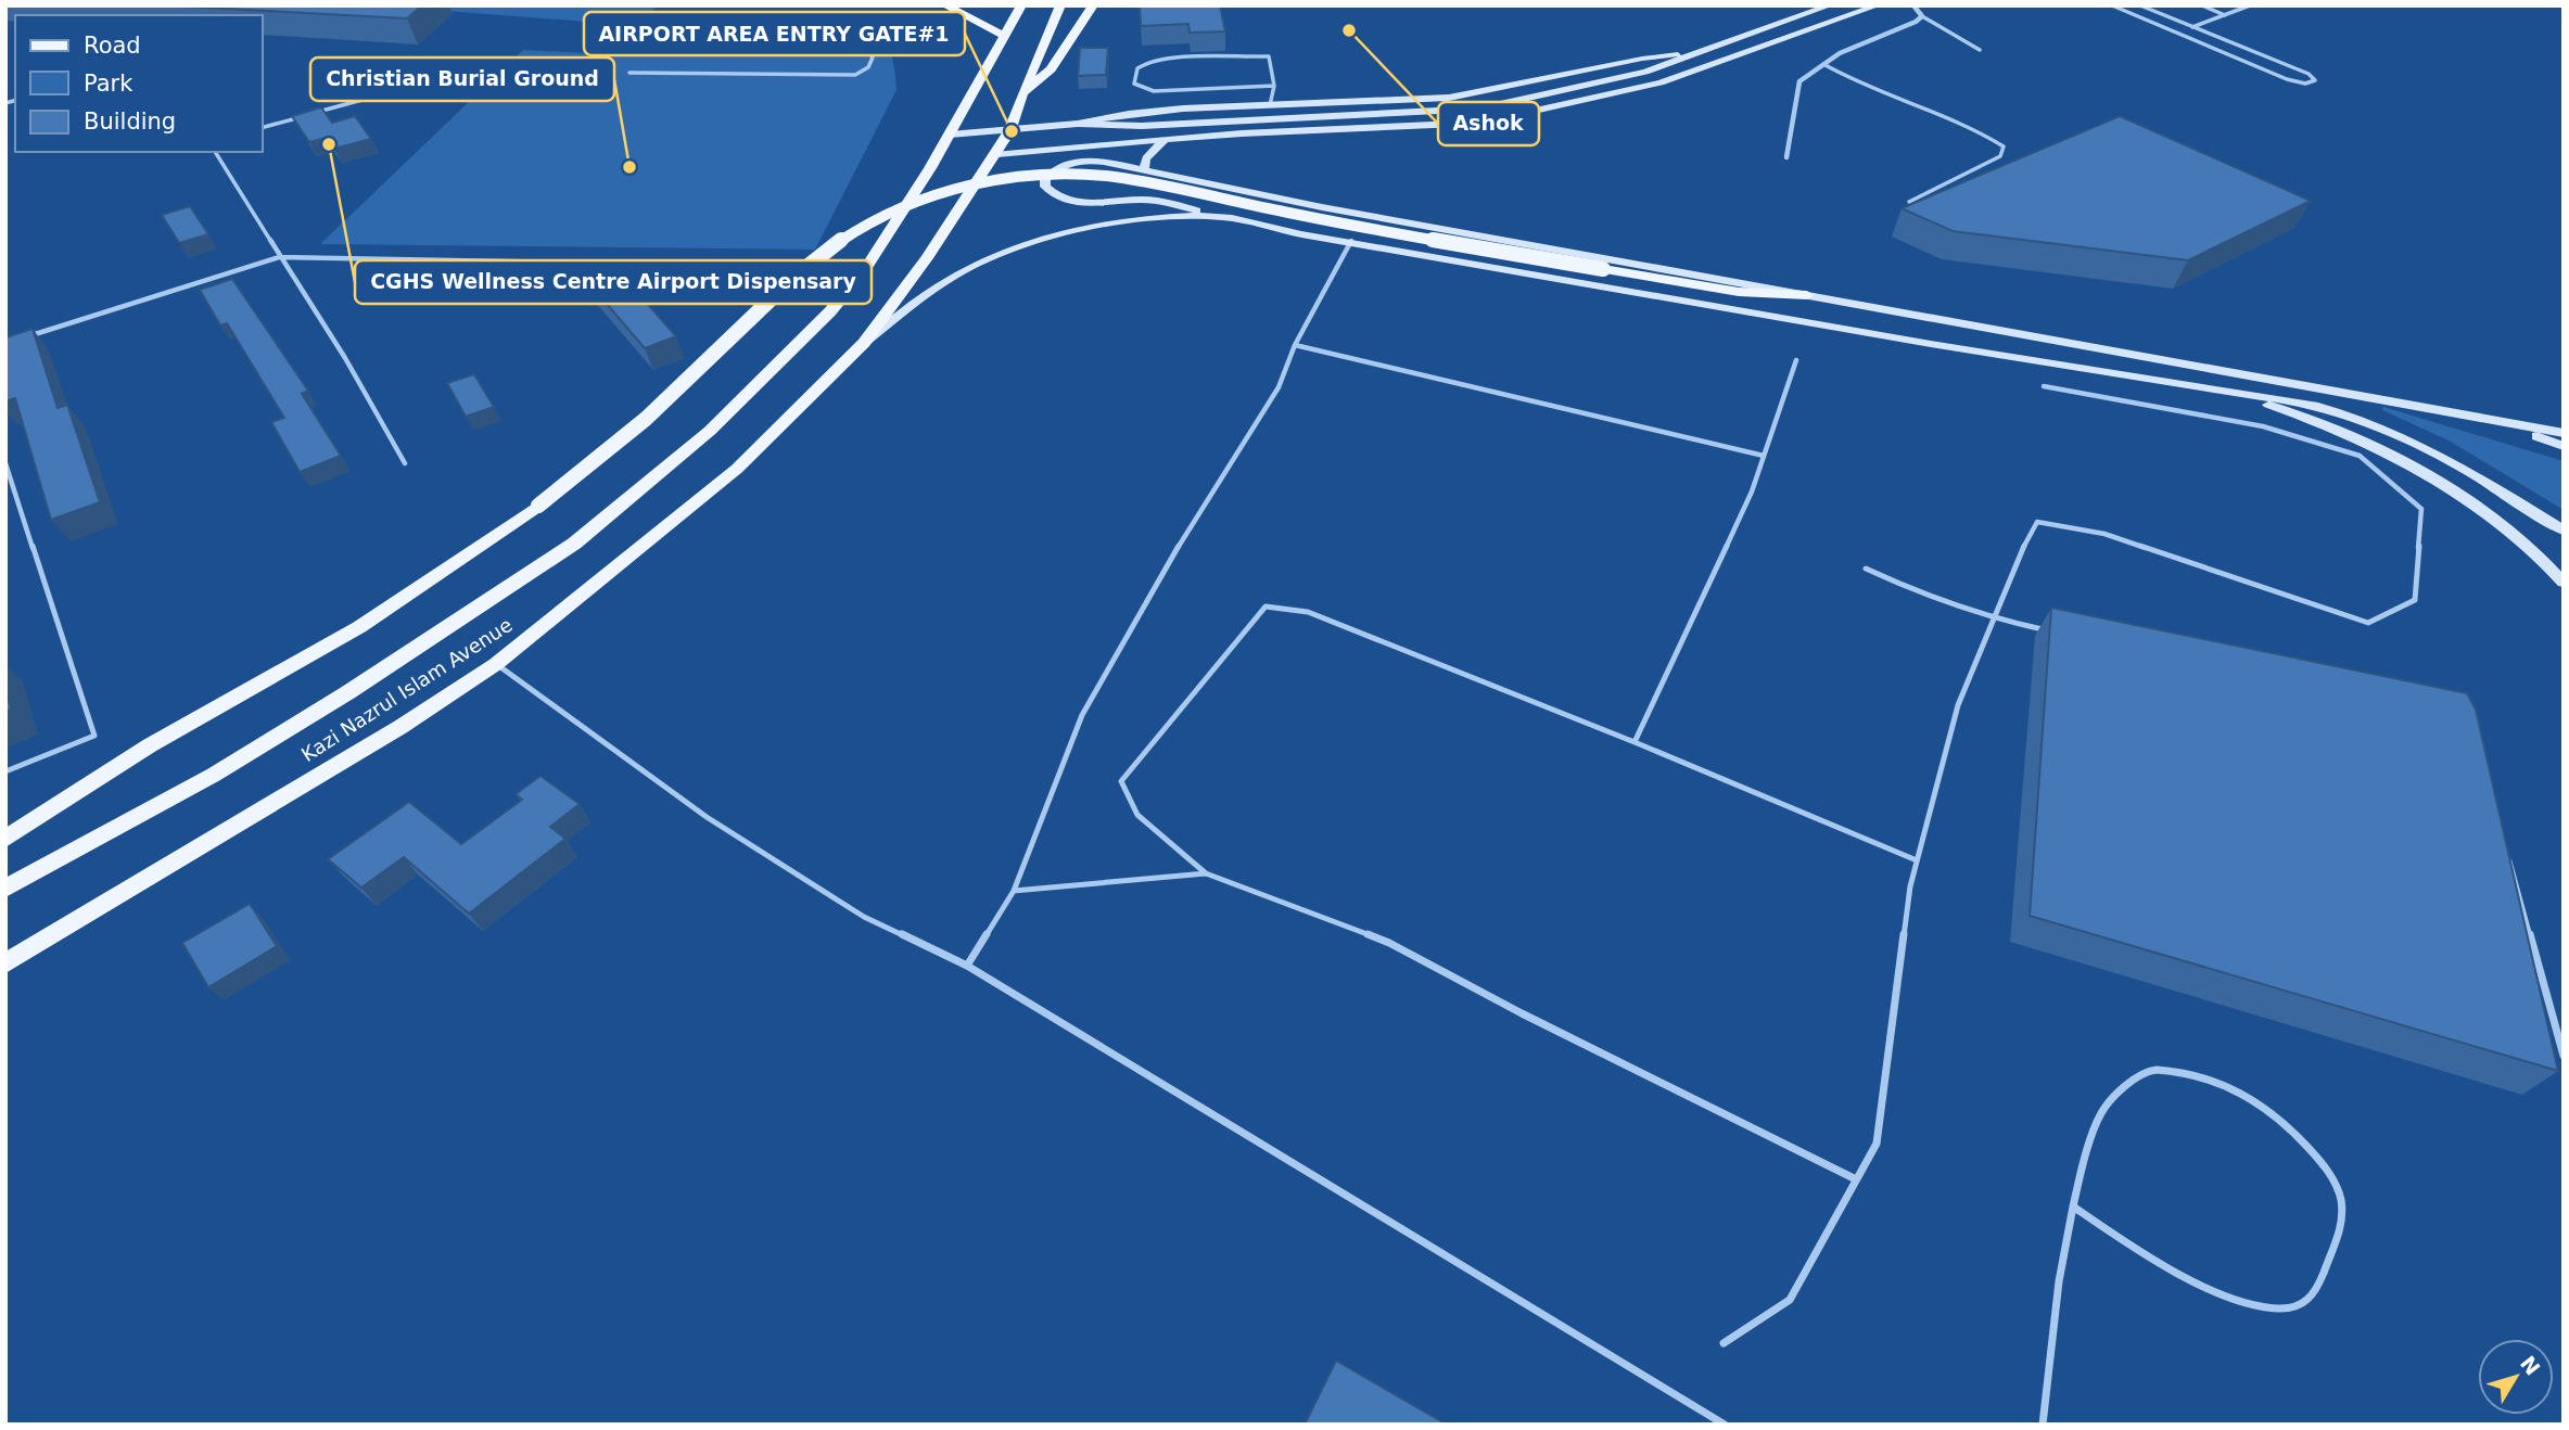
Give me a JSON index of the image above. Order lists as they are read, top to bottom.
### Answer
{
  "streets": {
    "main road": ["Kazi Nazrul Islam Avenue"]
  },
  "places": [
    "Ashok",
    "AIRPORT AREA ENTRY GATE#1",
    "CGHS Wellness Centre Airport Dispensary",
    "Christian Burial Ground"
  ],
  "legend": ["Road", "Park", "Building"],
  "north": "top right"
}
